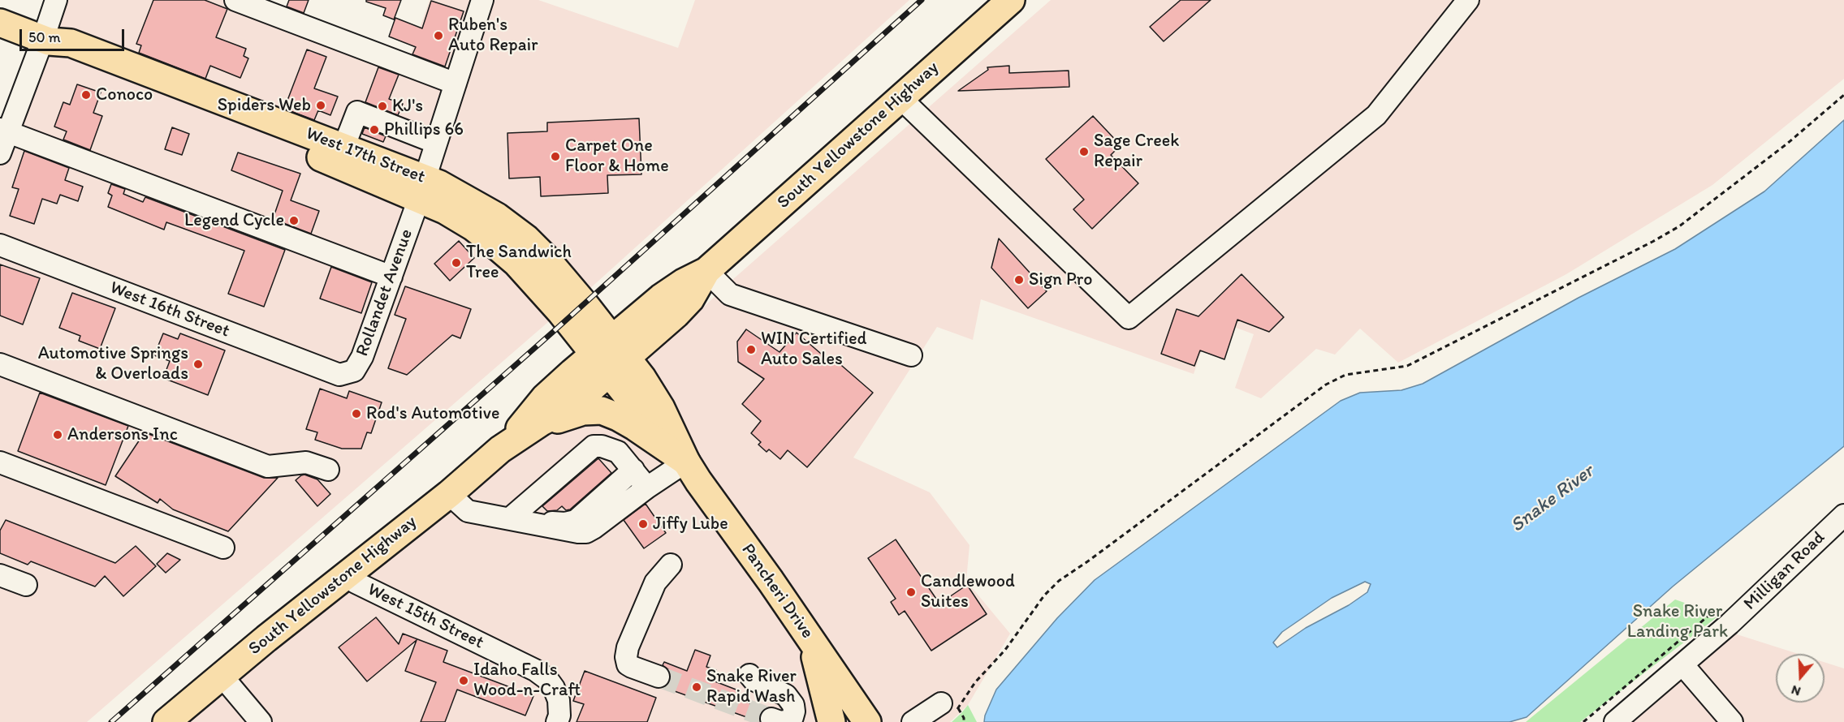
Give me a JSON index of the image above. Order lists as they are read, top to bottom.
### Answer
{
  "streets": {
    "main road": ["South Yellowstone Highway", "West 17th Street", "Pancheri Drive"],
    "street": [
      "Rollandet Avenue",
      "West 16th Street",
      "Milligan Road",
      "West 15th Street"
    ]
  },
  "crossings": [
    ["South Yellowstone Highway", "West 17th Street"],
    ["South Yellowstone Highway", "Pancheri Drive"],
    ["South Yellowstone Highway", "West 15th Street"],
    ["West 17th Street", "Rollandet Avenue"],
    ["West 17th Street", "Pancheri Drive"],
    ["Rollandet Avenue", "West 16th Street"]
  ],
  "water": ["Snake River"],
  "parks": ["Snake River Landing Park"],
  "places": [
    "Ruben's Auto Repair",
    "Conoco",
    "Spiders Web",
    "KJ's",
    "Phillips 66",
    "Sage Creek Repair",
    "Carpet One Floor & Home",
    "Legend Cycle",
    "The Sandwich Tree",
    "Sign Pro",
    "WIN Certified Auto Sales",
    "Automotive Springs & Overloads",
    "Rod's Automotive",
    "Andersons Inc",
    "Jiffy Lube",
    "Candlewood Suites",
    "Idaho Falls Wood-n-Craft",
    "Snake River Rapid Wash"
  ],
  "scale_bar": "50 m",
  "north": "bottom"
}
